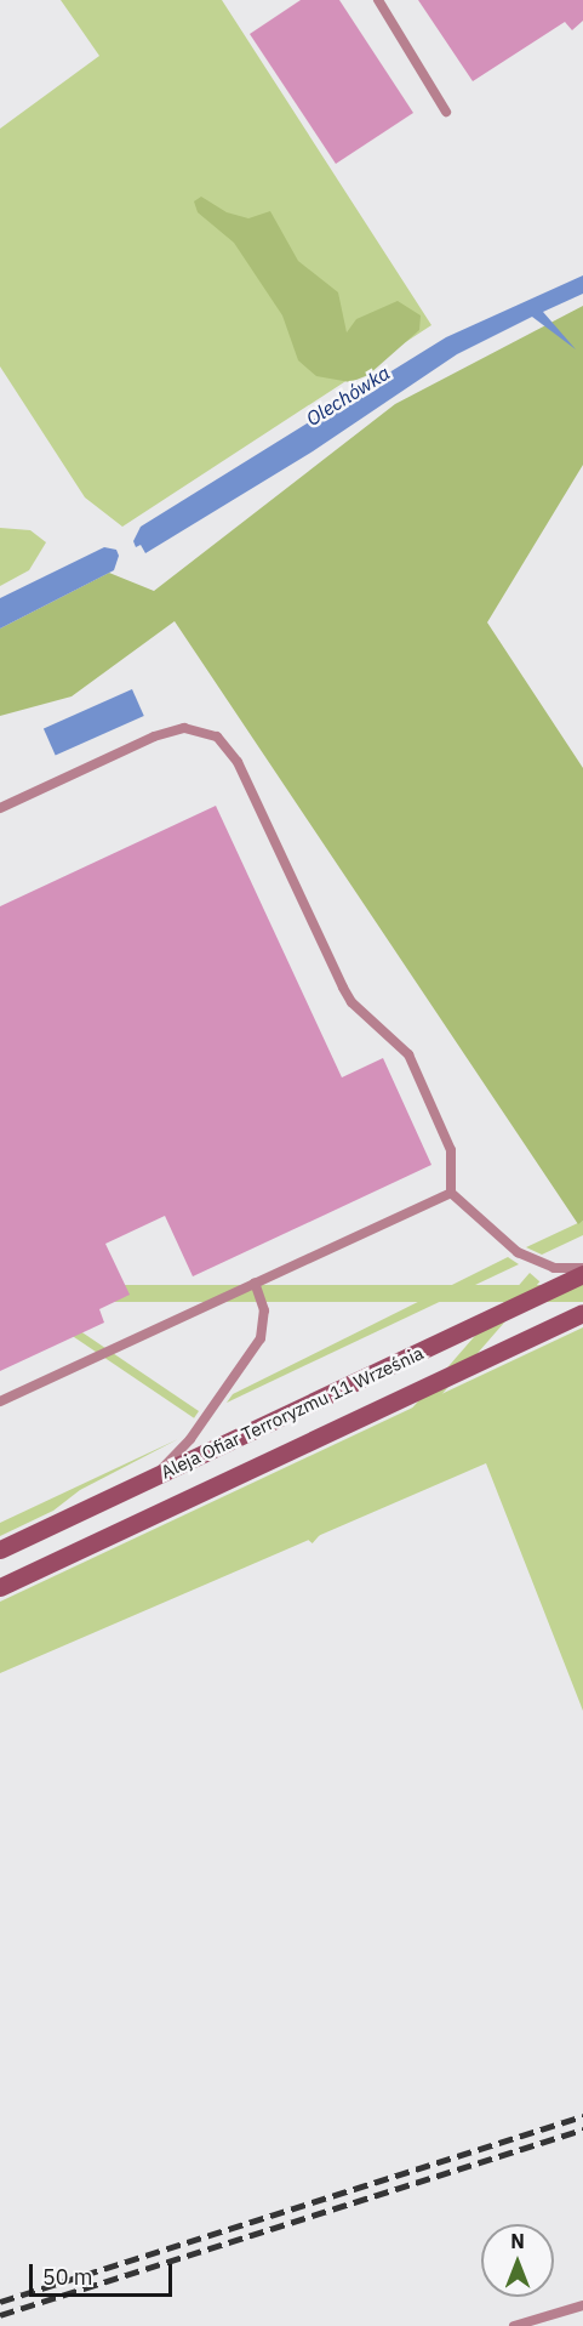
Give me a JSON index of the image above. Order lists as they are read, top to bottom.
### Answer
{
  "streets": {
    "street": ["Aleja Ofiar Terroryzmu 11 Września"]
  },
  "water": ["Olechówka"],
  "scale_bar": "50 m",
  "north": "top"
}
